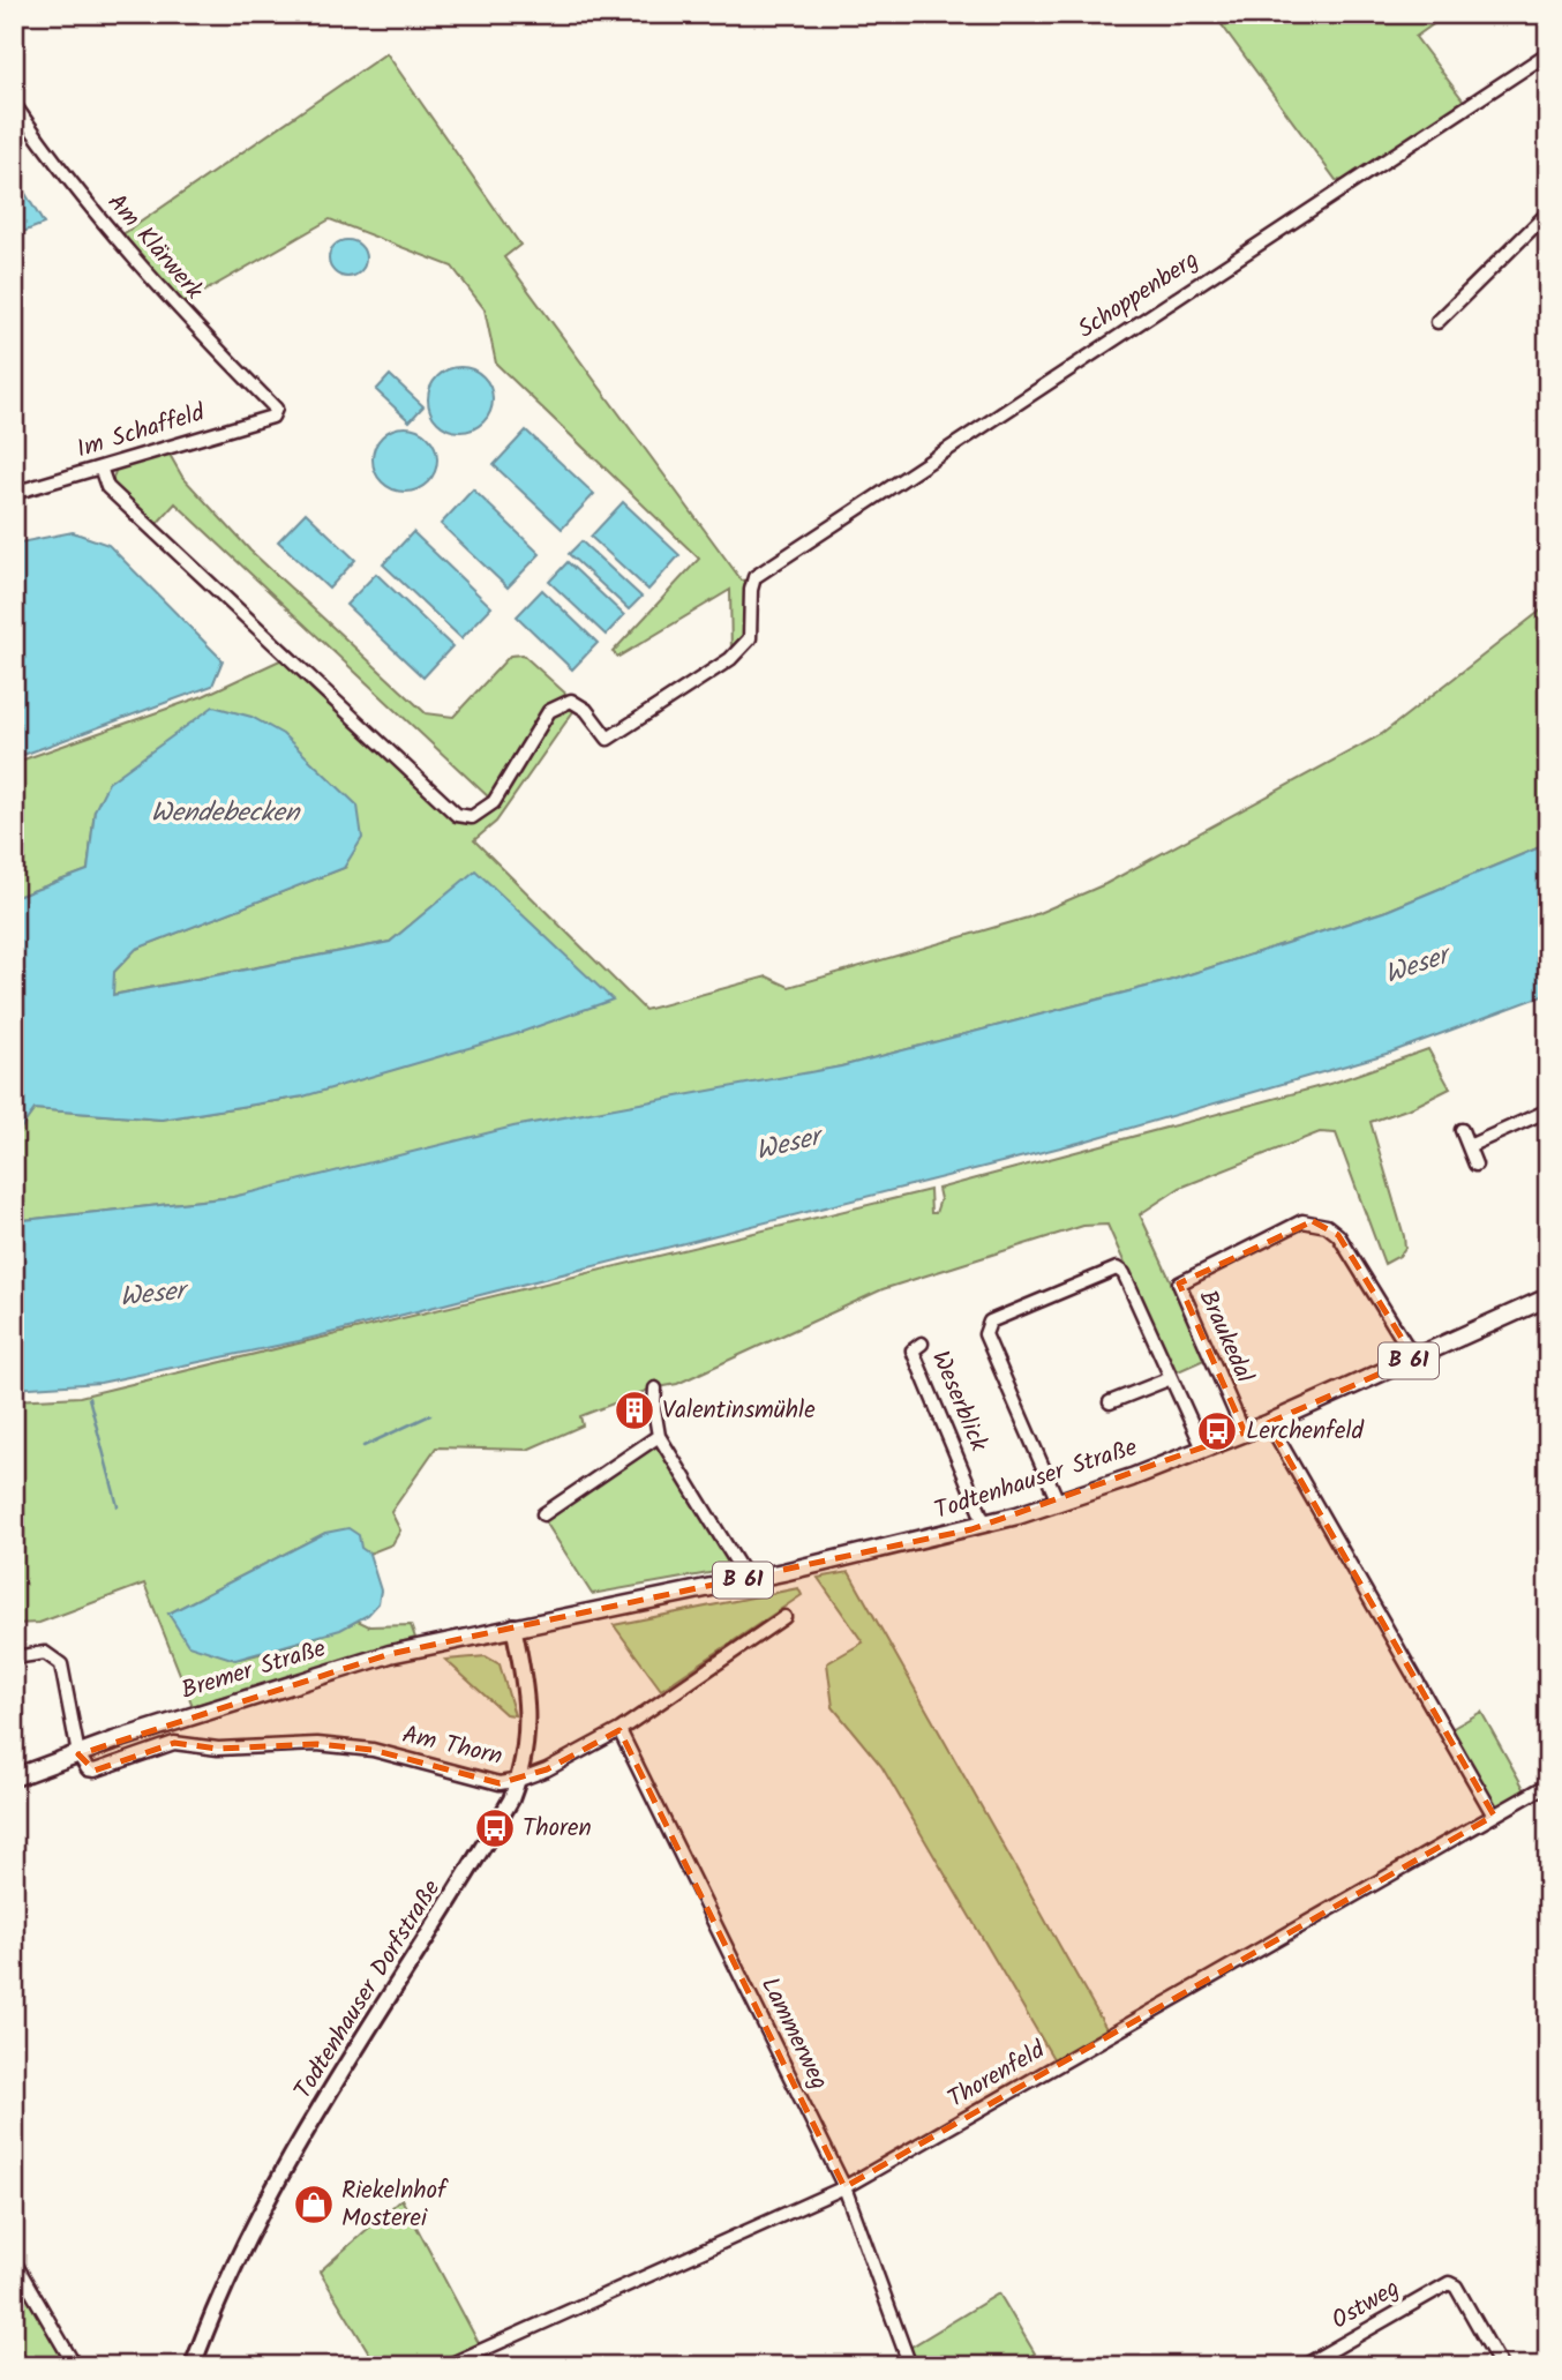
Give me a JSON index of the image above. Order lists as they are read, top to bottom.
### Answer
{
  "streets": {
    "main road": ["B 61", "Todtenhauser Straße", "Bremer Straße"],
    "street": [
      "Am Klärwerk",
      "Schoppenberg",
      "Im Schaffeld",
      "Braukedal",
      "Weserblick",
      "Am Thorn",
      "Todtenhauser Dorfstraße",
      "Lammerweg",
      "Thorenfeld",
      "Ostweg"
    ]
  },
  "crossings": [
    ["Am Klärwerk", "Im Schaffeld"],
    ["Schoppenberg", "Im Schaffeld"],
    ["Braukedal", "Todtenhauser Straße"],
    ["Weserblick", "Todtenhauser Straße"],
    ["Todtenhauser Straße", "Bremer Straße"],
    ["Todtenhauser Straße", "Todtenhauser Dorfstraße"],
    ["Bremer Straße", "Am Thorn"],
    ["Bremer Straße", "Todtenhauser Dorfstraße"],
    ["Am Thorn", "Todtenhauser Dorfstraße"],
    ["Am Thorn", "Lammerweg"],
    ["Lammerweg", "Thorenfeld"]
  ],
  "water": ["Wendebecken", "Weser"],
  "places": {
    "building": ["Valentinsmühle"],
    "bus stop": ["Lerchenfeld", "Thoren"],
    "shop": ["Riekelnhof Mosterei"]
  }
}
